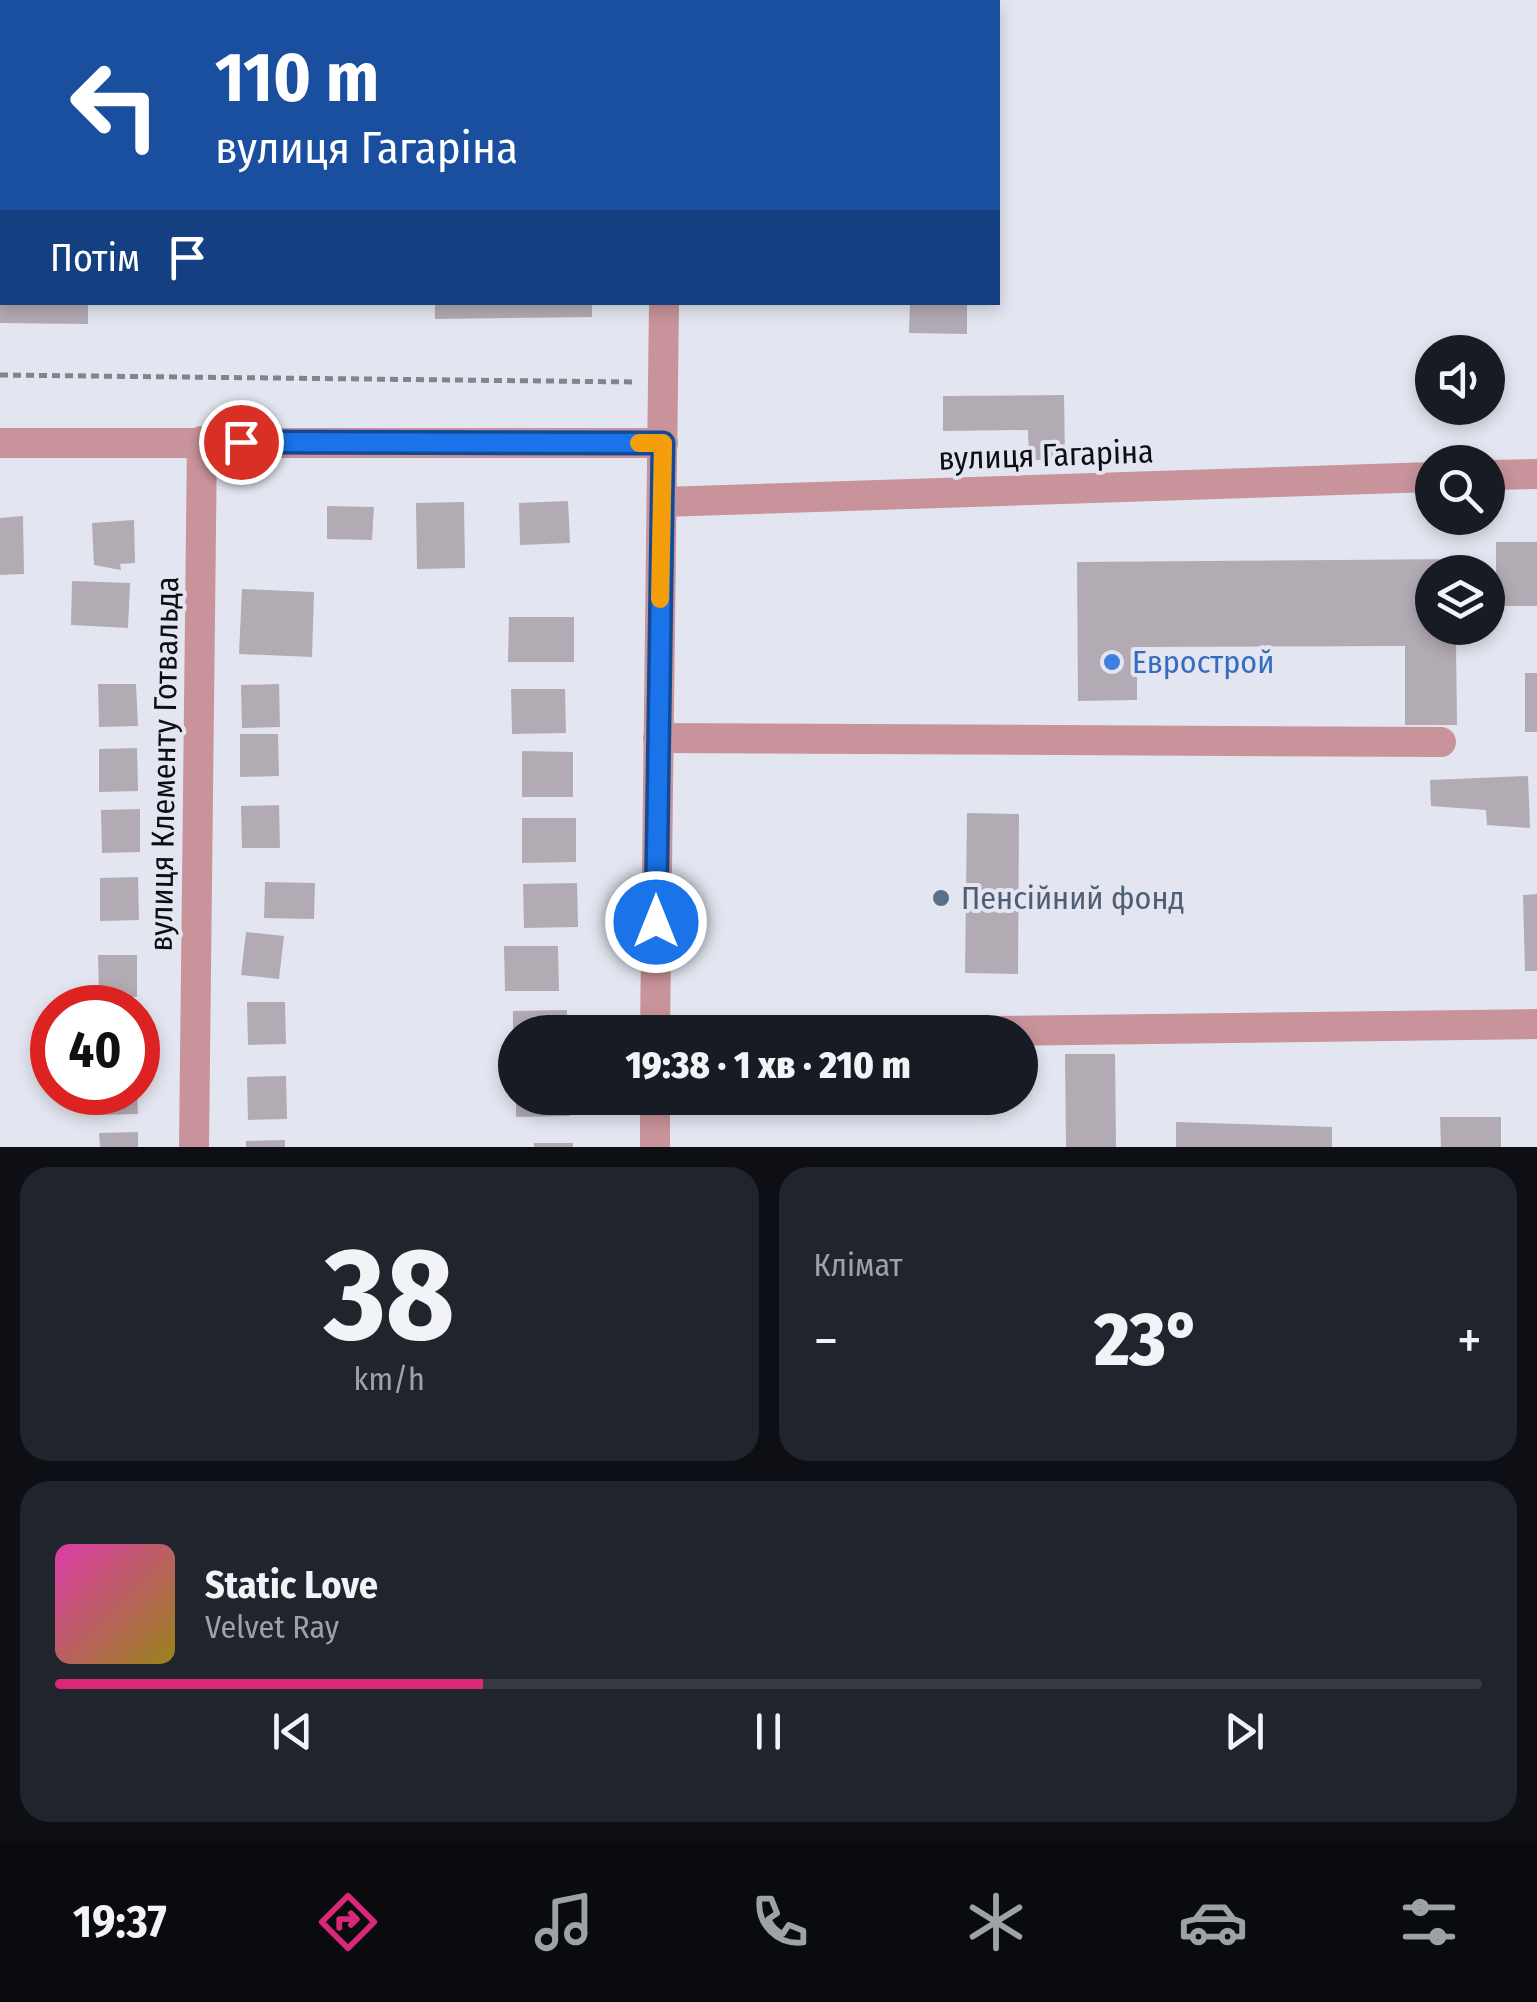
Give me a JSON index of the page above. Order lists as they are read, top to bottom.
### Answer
{
  "streets": {
    "street": ["вулиця Гагаріна", "вулиця Клементу Готвальда"]
  },
  "places": ["Еврострой", "Пенсійний фонд"],
  "page": {
    "turn": ["110 m", "вулиця Гагаріна"],
    "then": "Потім",
    "limit": "40",
    "trip": "19:38 · 1 хв · 210 m",
    "tile": [
      ["38", "km/h"],
      "Клімат"
    ],
    "heat": ["−", "23°", "+"],
    "song": ["Static Love", "Velvet Ray"],
    "tabs": "19:37"
  }
}
